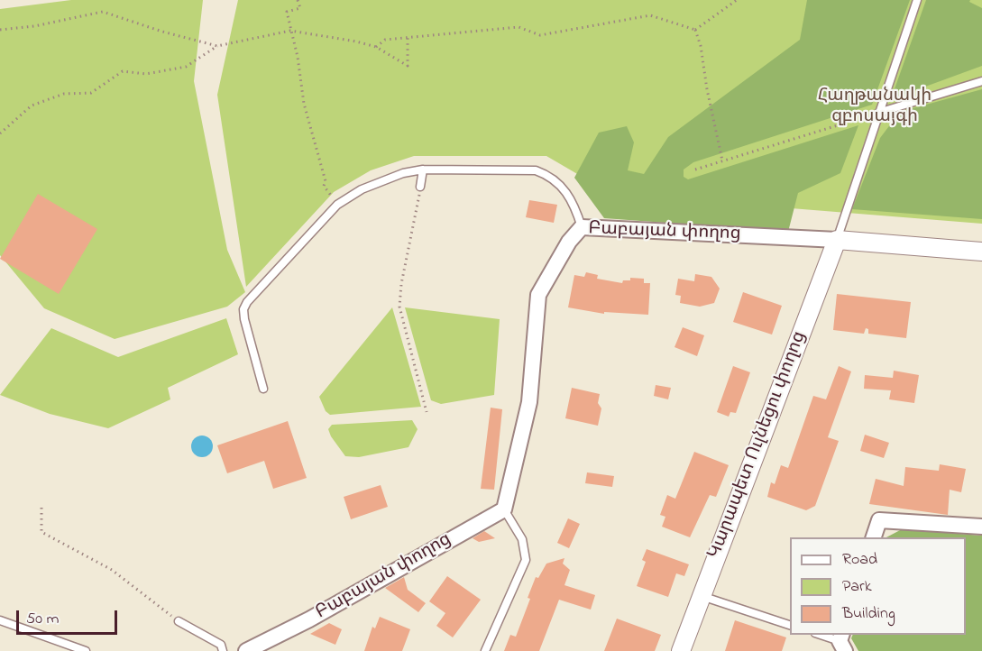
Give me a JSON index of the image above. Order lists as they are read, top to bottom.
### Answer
{
  "streets": {
    "street": ["Բաբայան փողոց", "Կարապետ Ուլնեցու փողոց"]
  },
  "crossings": [
    ["Բաբայան փողոց", "Կարապետ Ուլնեցու փողոց"]
  ],
  "parks": ["Հաղթանակի զբոսայգի"],
  "legend": ["Road", "Park", "Building"],
  "scale_bar": "50 m"
}
